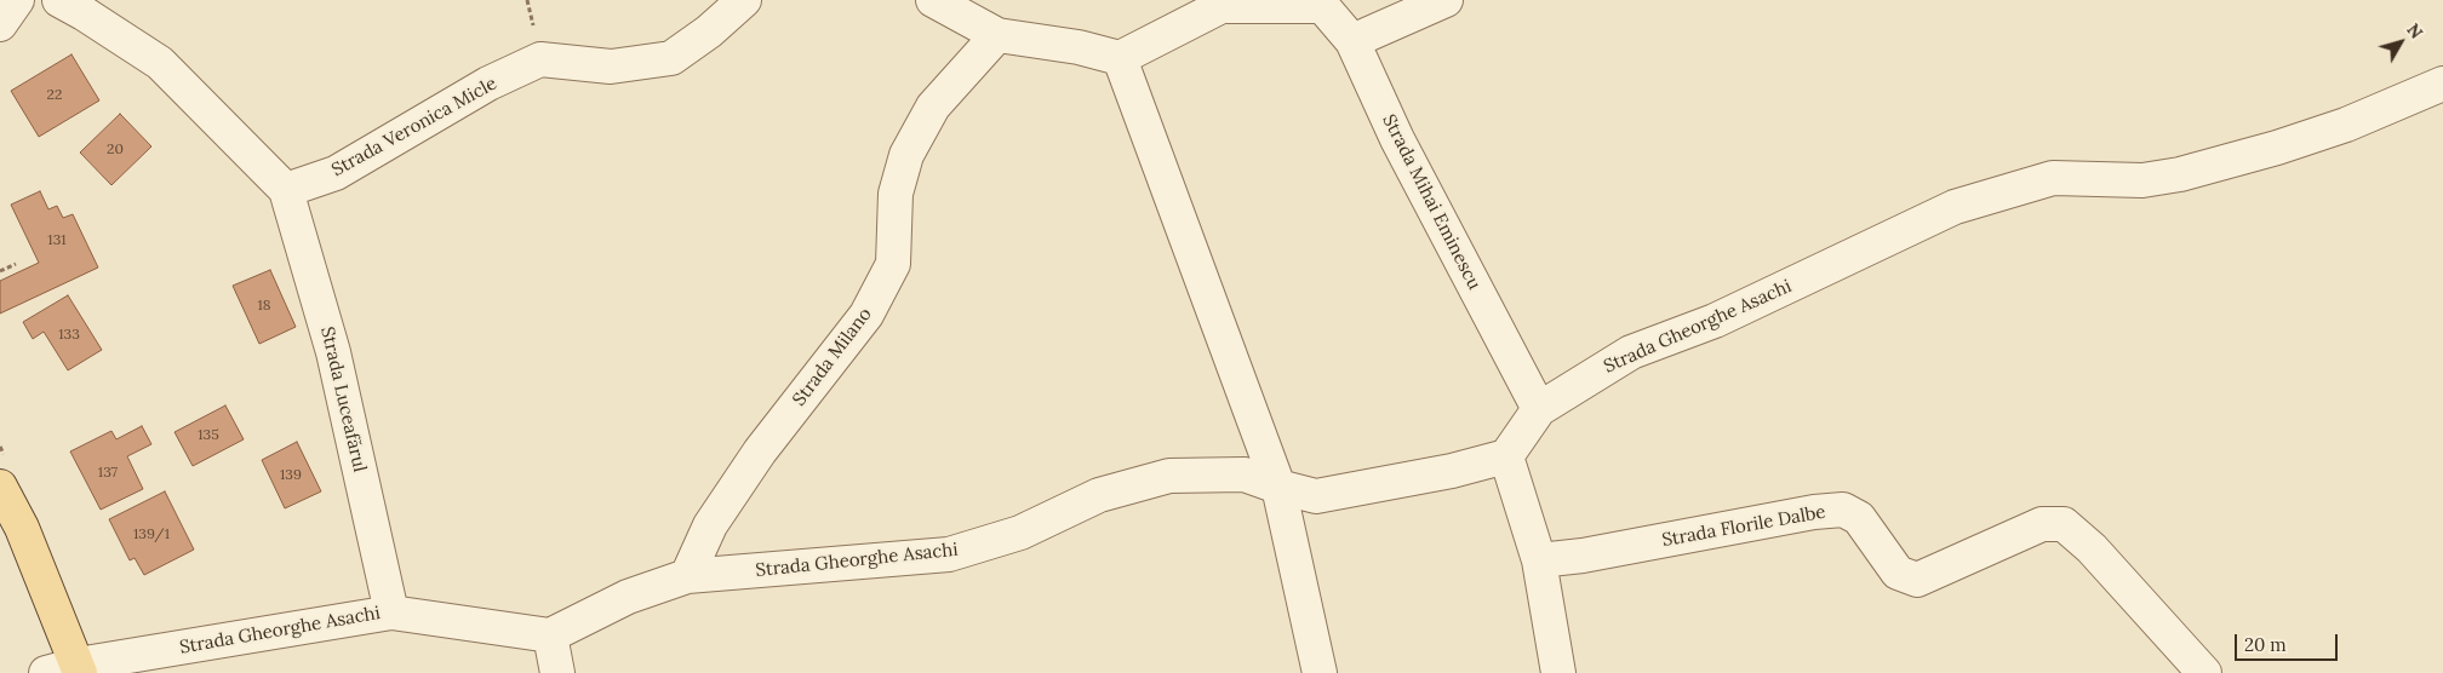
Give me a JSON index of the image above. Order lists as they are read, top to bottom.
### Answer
{
  "streets": {
    "street": [
      "Strada Veronica Micle",
      "Strada Mihai Eminescu",
      "Strada Gheorghe Asachi",
      "Strada Milano",
      "Strada Luceafărul",
      "Strada Florile Dalbe"
    ]
  },
  "crossings": [
    ["Strada Veronica Micle", "Strada Luceafărul"],
    ["Strada Mihai Eminescu", "Strada Gheorghe Asachi"],
    ["Strada Gheorghe Asachi", "Strada Milano"],
    ["Strada Gheorghe Asachi", "Strada Luceafărul"]
  ],
  "house_numbers": [
    "22",
    "20",
    "131",
    "18",
    "133",
    "135",
    "137",
    "139",
    "139/1"
  ],
  "scale_bar": "20 m",
  "north": "top right"
}
